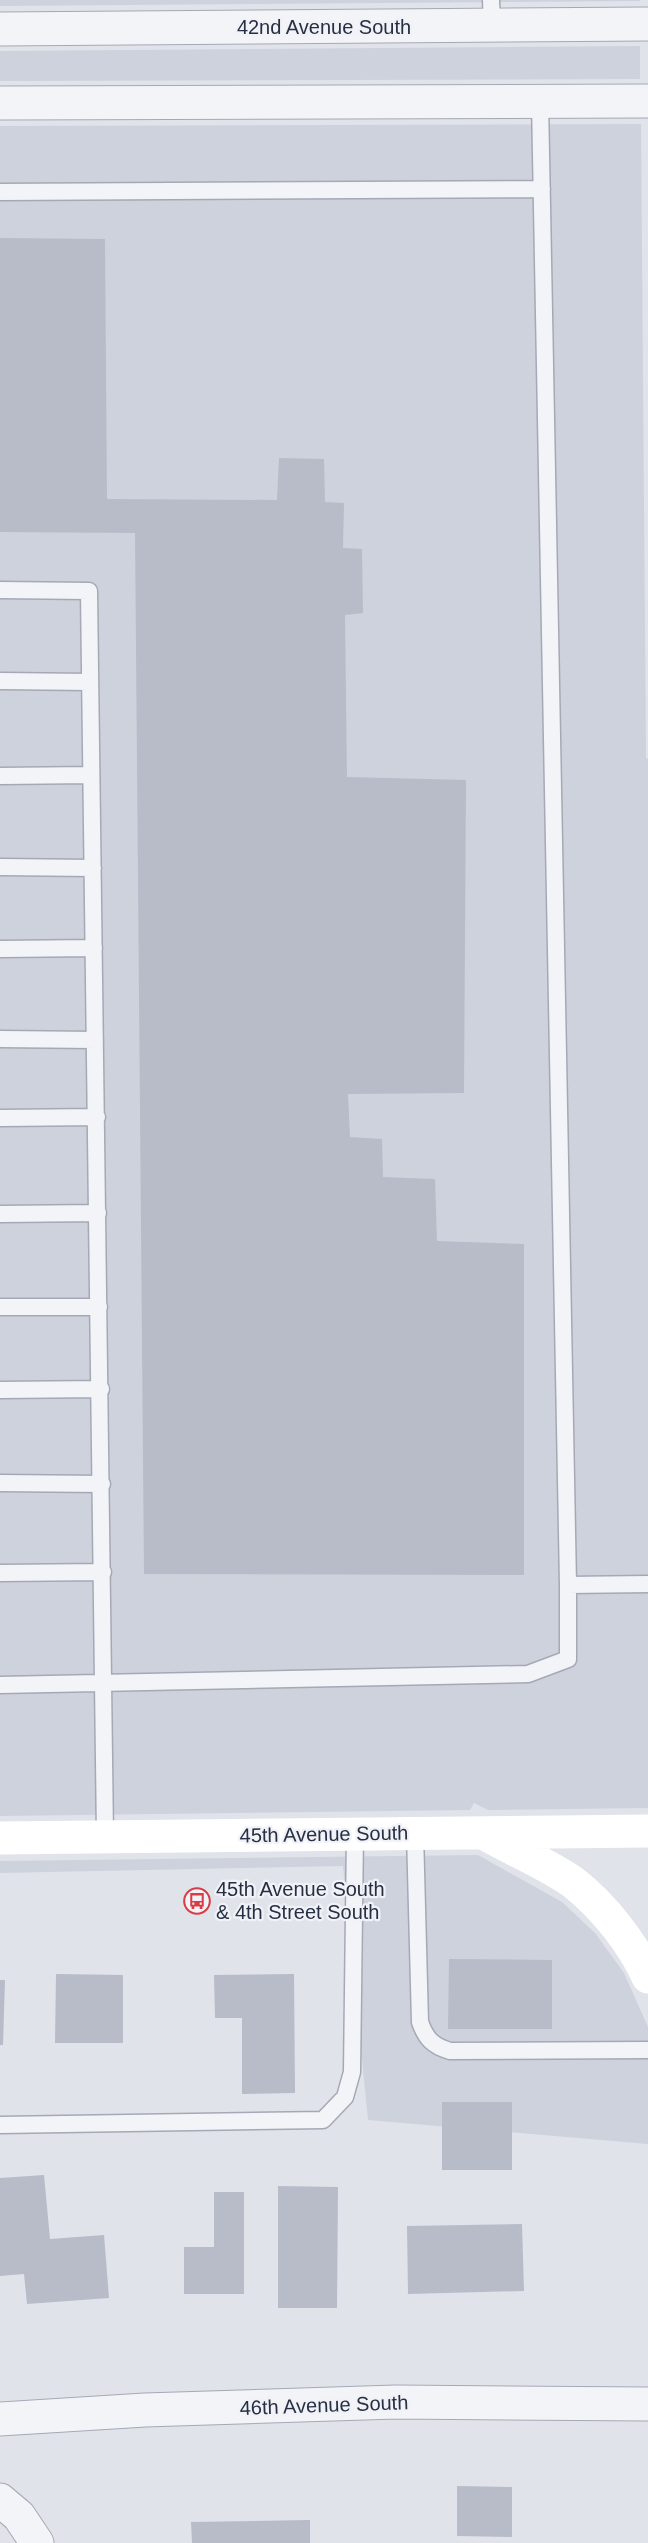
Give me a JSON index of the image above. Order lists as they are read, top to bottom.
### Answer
{
  "streets": {
    "street": ["42nd Avenue South", "45th Avenue South", "46th Avenue South"]
  },
  "places": {
    "bus stop": ["45th Avenue South & 4th Street South"]
  }
}
